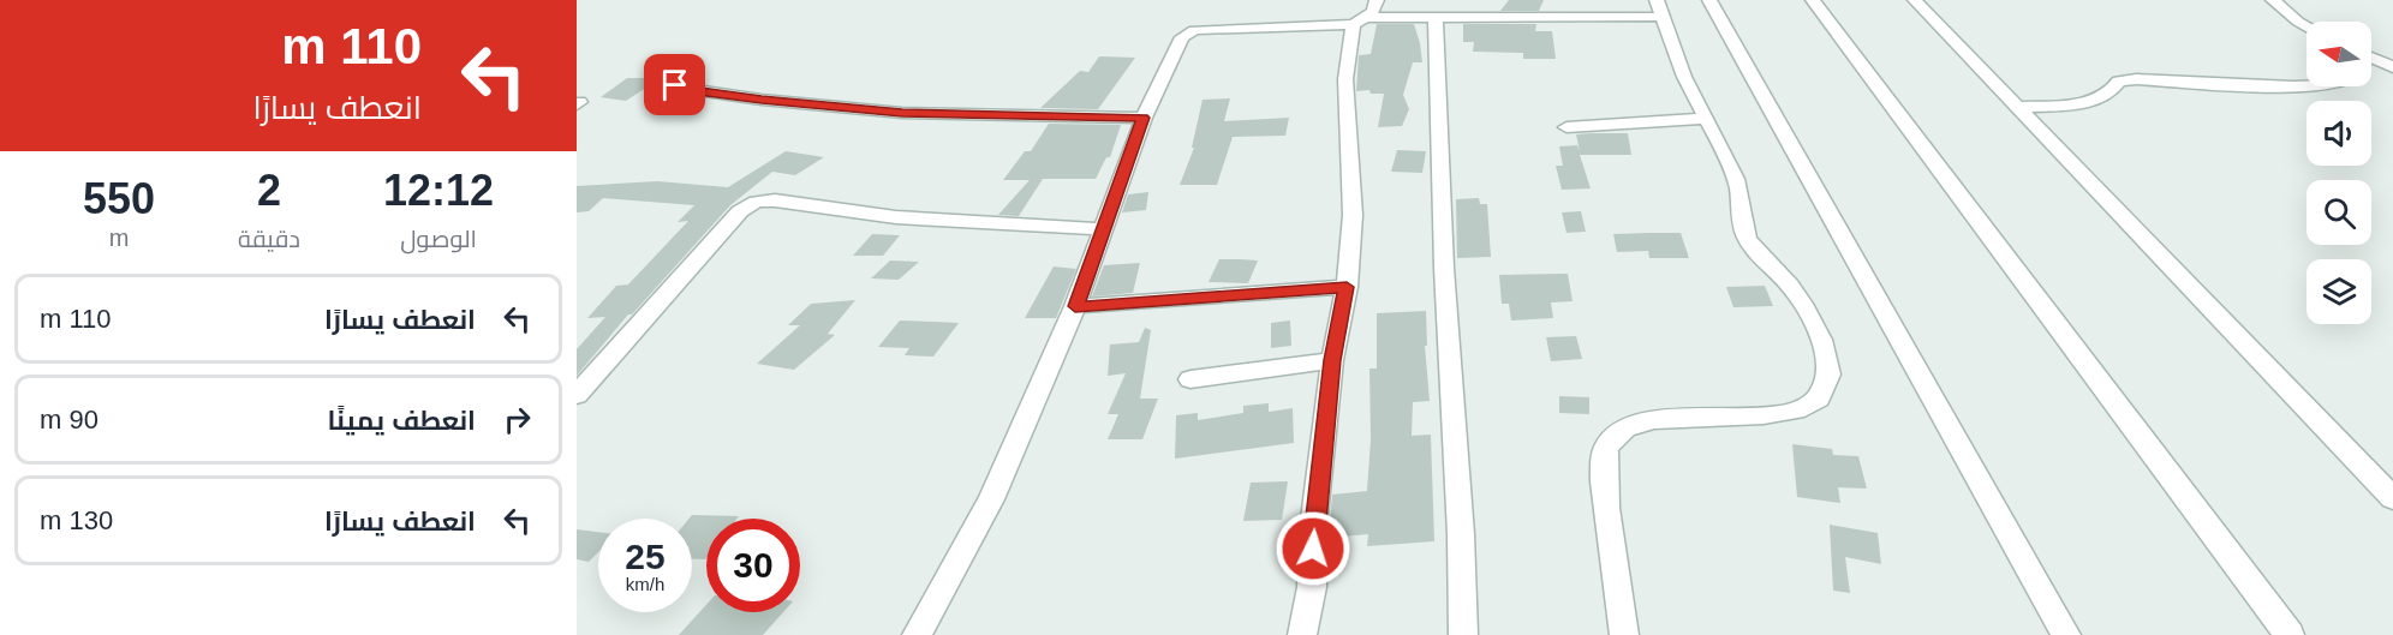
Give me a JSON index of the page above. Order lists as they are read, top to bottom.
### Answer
{
  "north": "left",
  "page": {
    "turn": ["110 m", "انعطف يسارًا"],
    "eta": [
      "12:12",
      "الوصول",
      "2",
      "دقيقة",
      "550",
      "m"
    ],
    "list": [
      {
        "name": "انعطف يسارًا",
        "value": "110 m"
      },
      {
        "name": "انعطف يمينًا",
        "value": "90 m"
      },
      {
        "name": "انعطف يسارًا",
        "value": "130 m"
      }
    ],
    "speed": "25 km/h",
    "limit": "30"
  }
}
